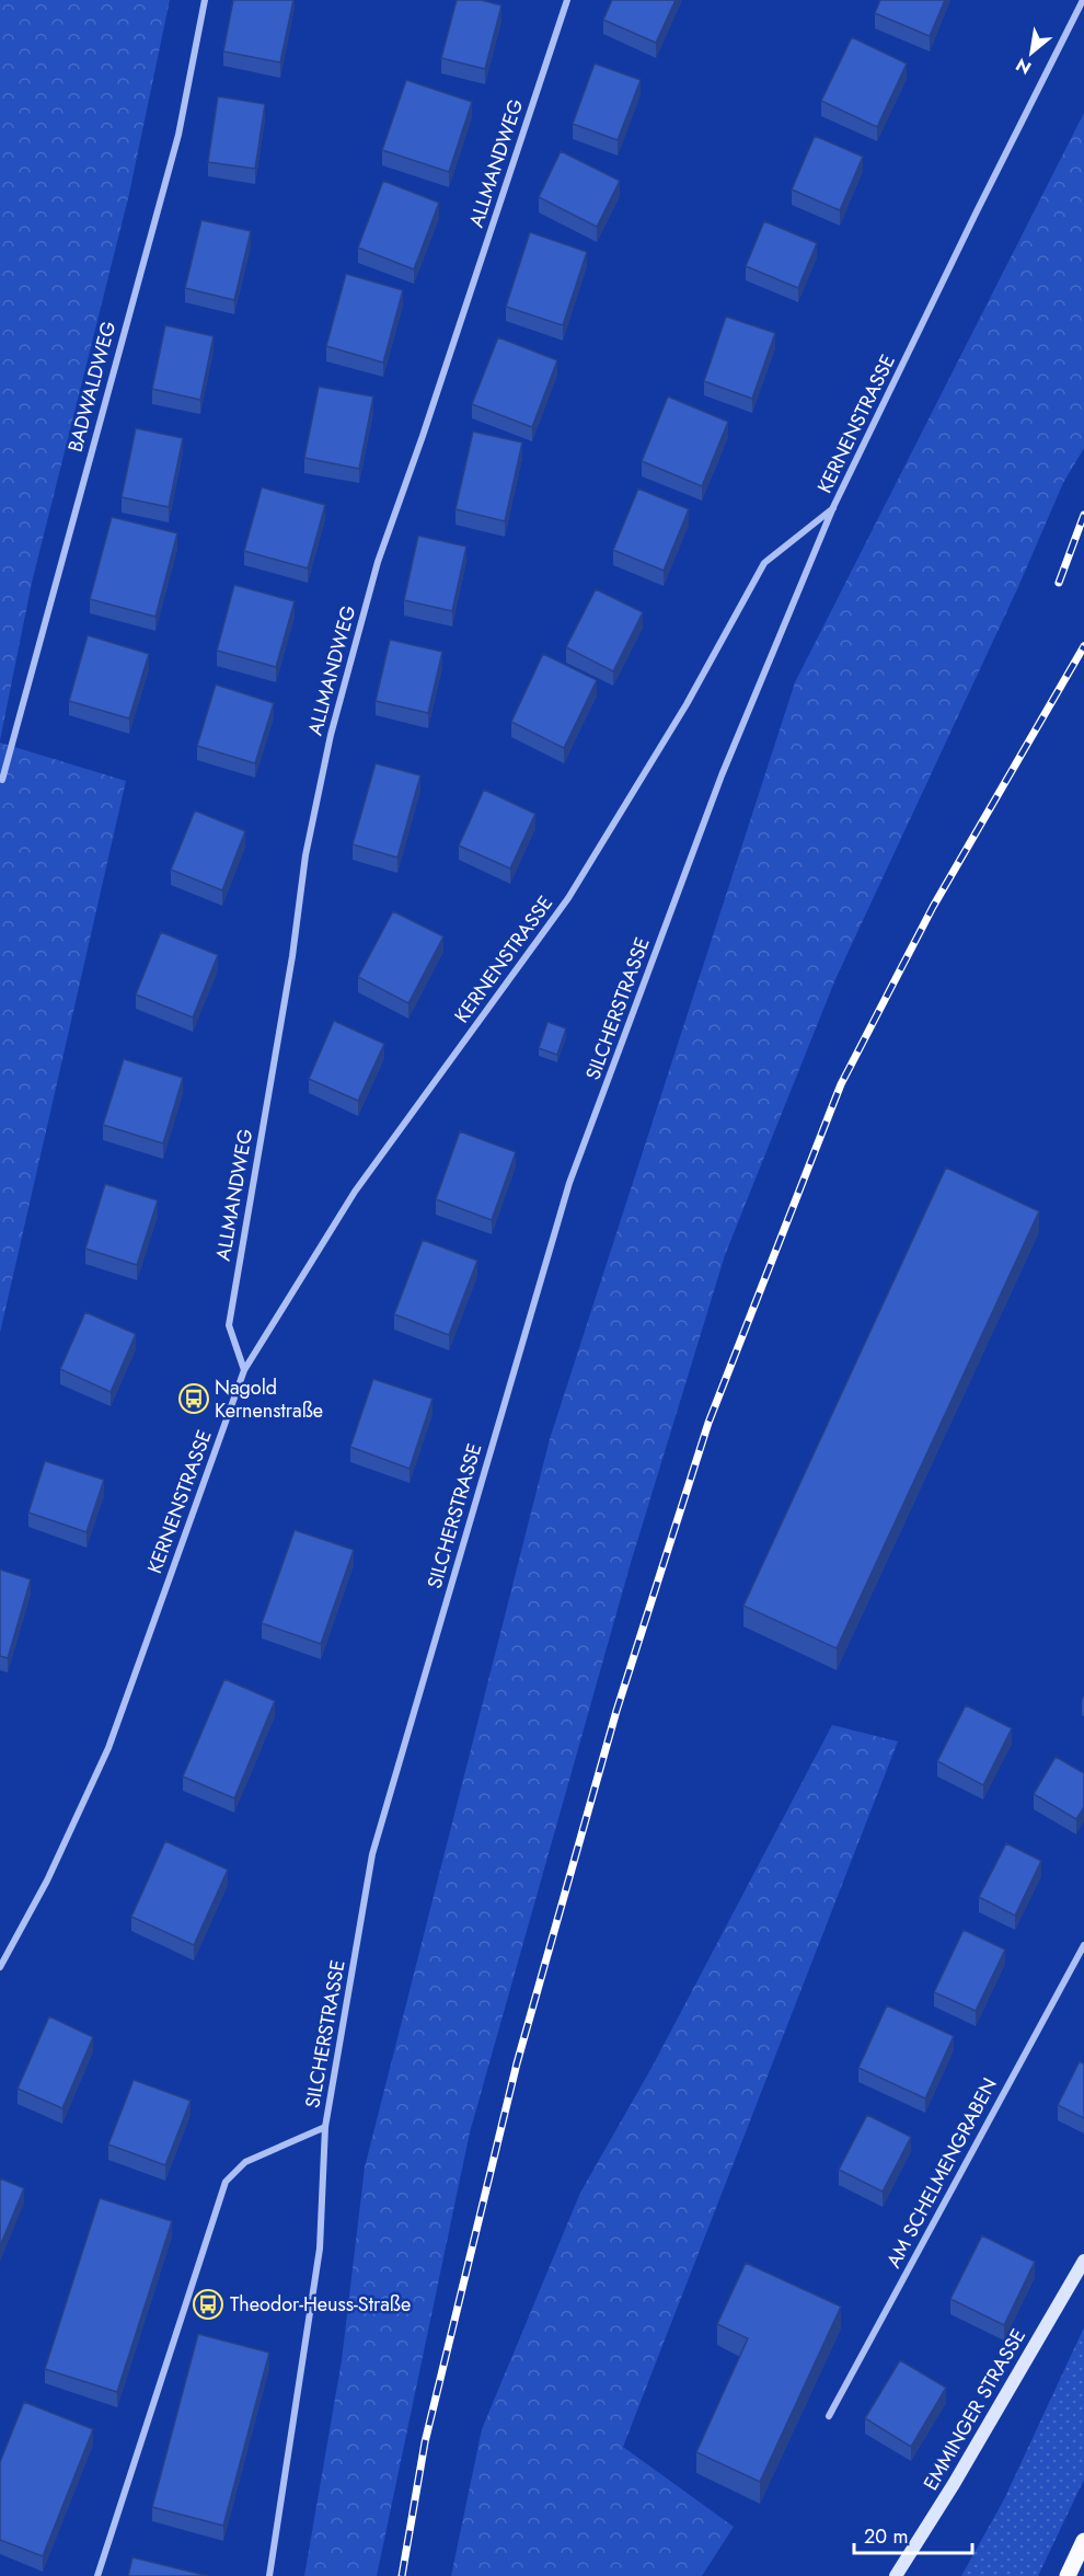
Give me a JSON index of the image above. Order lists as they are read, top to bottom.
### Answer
{
  "streets": {
    "street": [
      "ALLMANDWEG",
      "BADWALDWEG",
      "KERNENSTRASSE",
      "SILCHERSTRASSE",
      "AM SCHELMENGRABEN",
      "EMMINGER STRASSE"
    ]
  },
  "crossings": [
    ["ALLMANDWEG", "KERNENSTRASSE"],
    ["KERNENSTRASSE", "SILCHERSTRASSE"]
  ],
  "places": {
    "bus stop": ["Nagold Kernenstraße", "Theodor-Heuss-Straße"]
  },
  "scale_bar": "20 m",
  "north": "bottom left"
}
